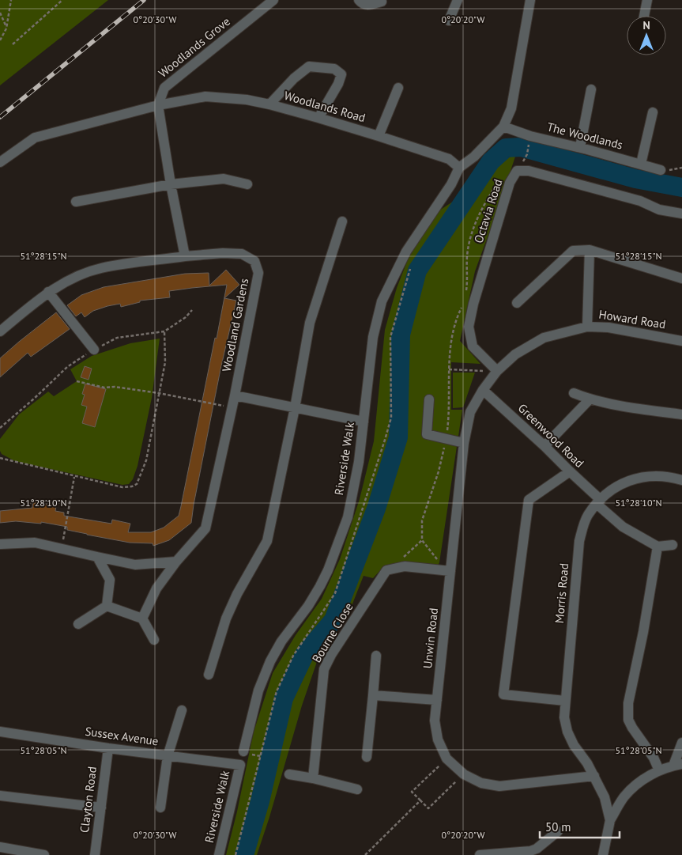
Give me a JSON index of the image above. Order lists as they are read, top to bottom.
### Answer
{
  "streets": {
    "street": [
      "Woodlands Grove",
      "Woodlands Road",
      "The Woodlands",
      "Octavia Road",
      "Howard Road",
      "Woodland Gardens",
      "Greenwood Road",
      "Riverside Walk",
      "Morris Road",
      "Bourne Close",
      "Unwin Road",
      "Sussex Avenue",
      "Clayton Road"
    ]
  },
  "crossings": [
    ["Woodlands Grove", "Woodlands Road"],
    ["Woodlands Road", "Riverside Walk"],
    ["Octavia Road", "Howard Road"],
    ["Octavia Road", "Unwin Road"],
    ["Howard Road", "Unwin Road"],
    ["Greenwood Road", "Morris Road"],
    ["Greenwood Road", "Unwin Road"],
    ["Riverside Walk", "Sussex Avenue"],
    ["Morris Road", "Unwin Road"],
    ["Sussex Avenue", "Clayton Road"]
  ],
  "scale_bar": "50 m",
  "north": "top",
  "coordinates": [
    "0°20'30\"W",
    "0°20'20\"W",
    "51°28'15\"N",
    "51°28'10\"N",
    "51°28'05\"N"
  ]
}
